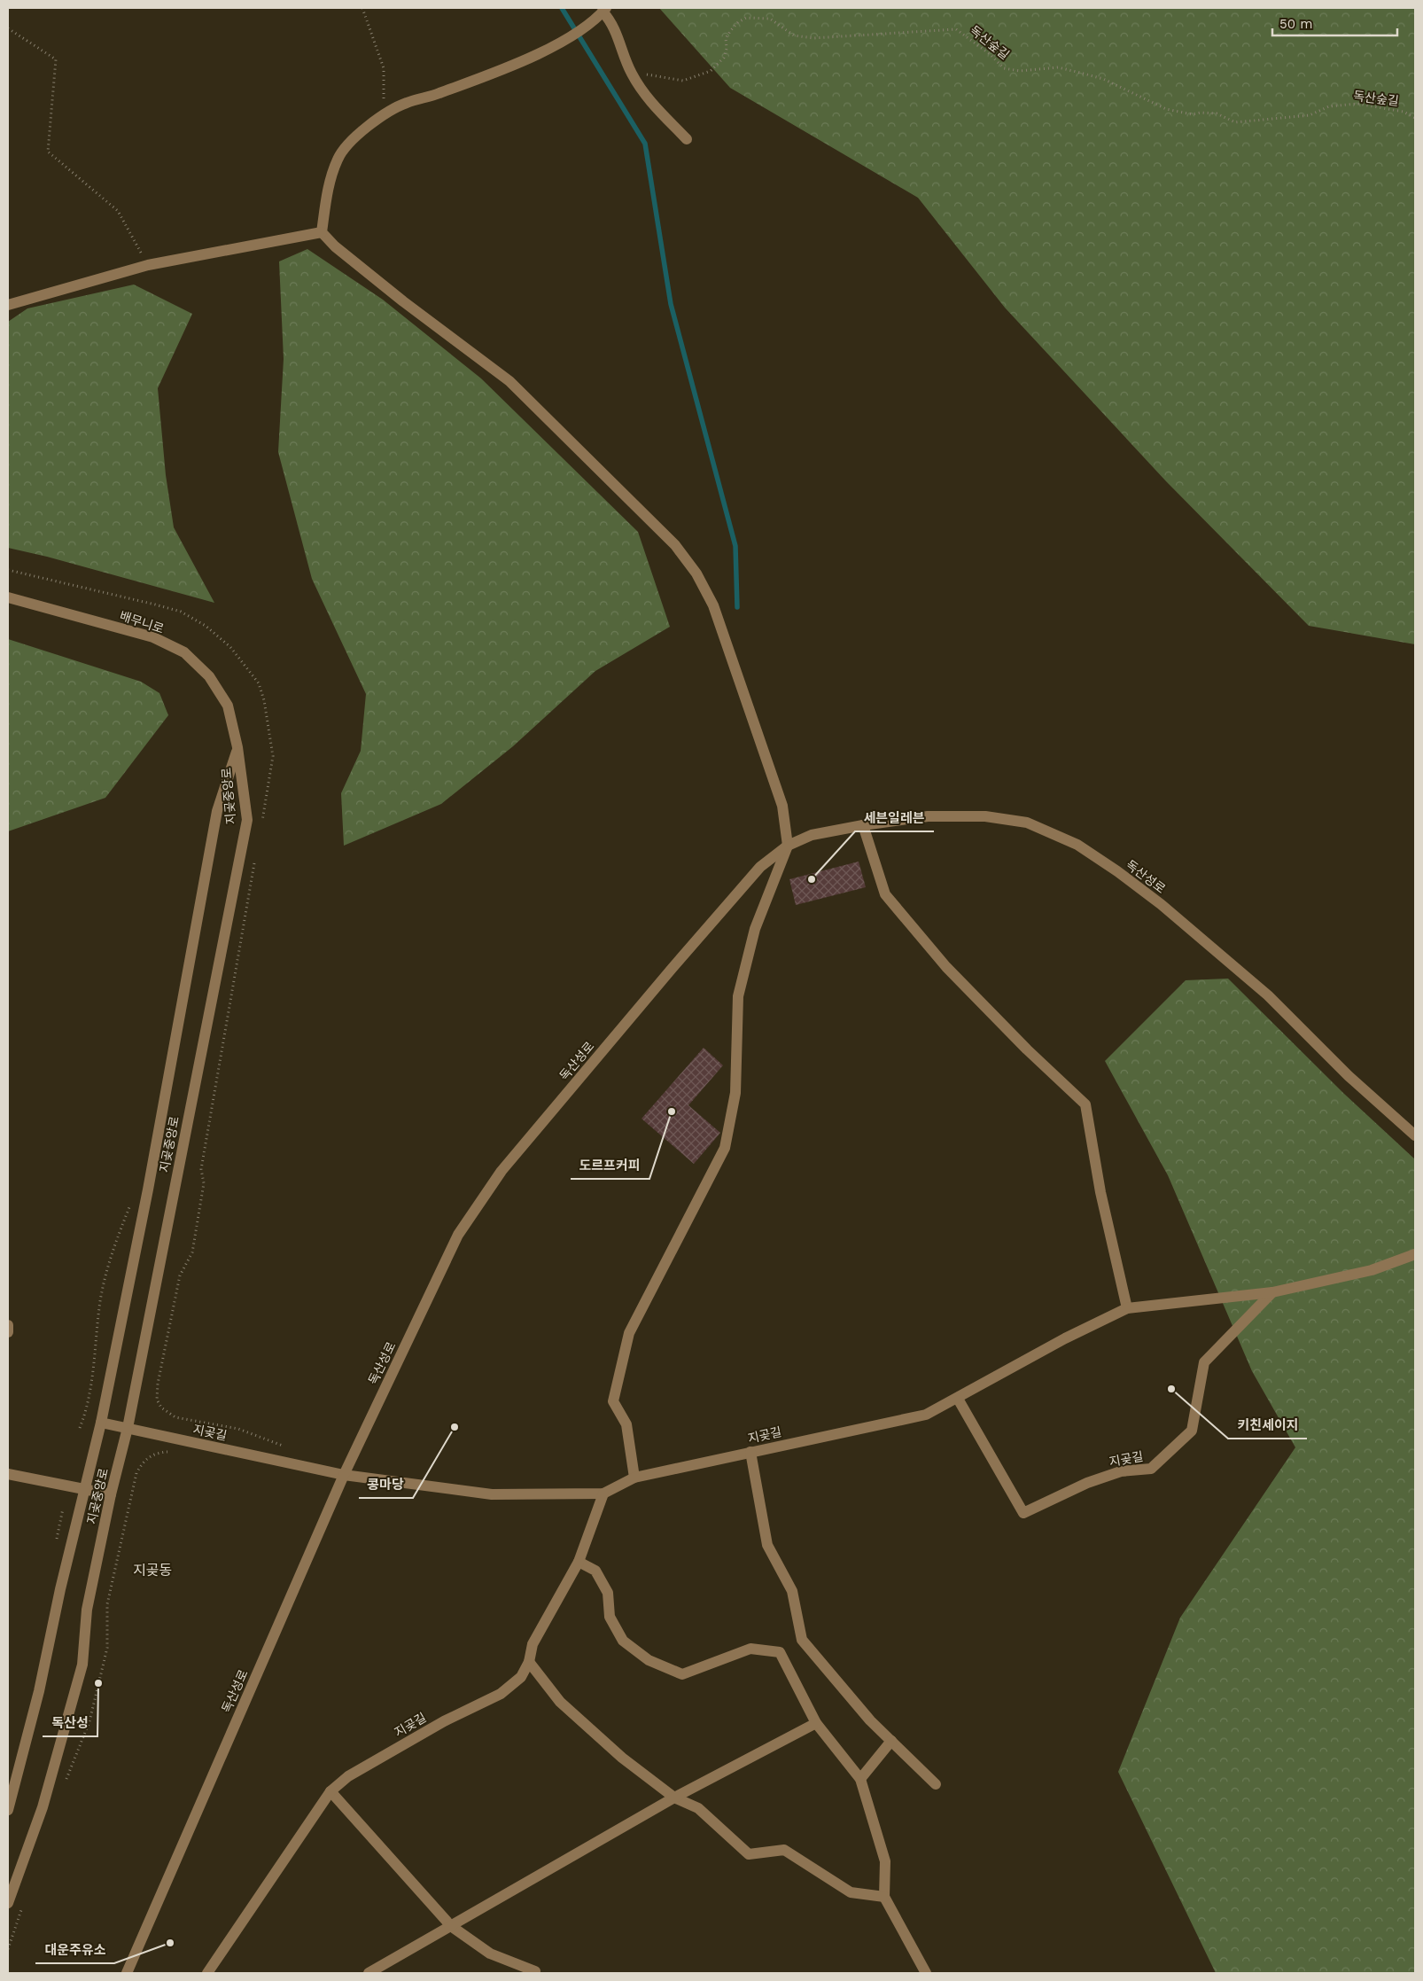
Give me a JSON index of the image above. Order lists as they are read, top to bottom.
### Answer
{
  "streets": {
    "street": [
      "배무니로",
      "지곶중앙로",
      "독산성로",
      "지곶길"
    ],
    "path": ["독산숲길"]
  },
  "crossings": [
    ["배무니로", "지곶중앙로"],
    ["지곶중앙로", "지곶길"],
    ["독산성로", "지곶길"]
  ],
  "districts": ["지곶동"],
  "places": [
    "세븐일레븐",
    "도르프커피",
    "키친세이지",
    "콩마당",
    "독산성",
    "대운주유소"
  ],
  "scale_bar": "50 m"
}
